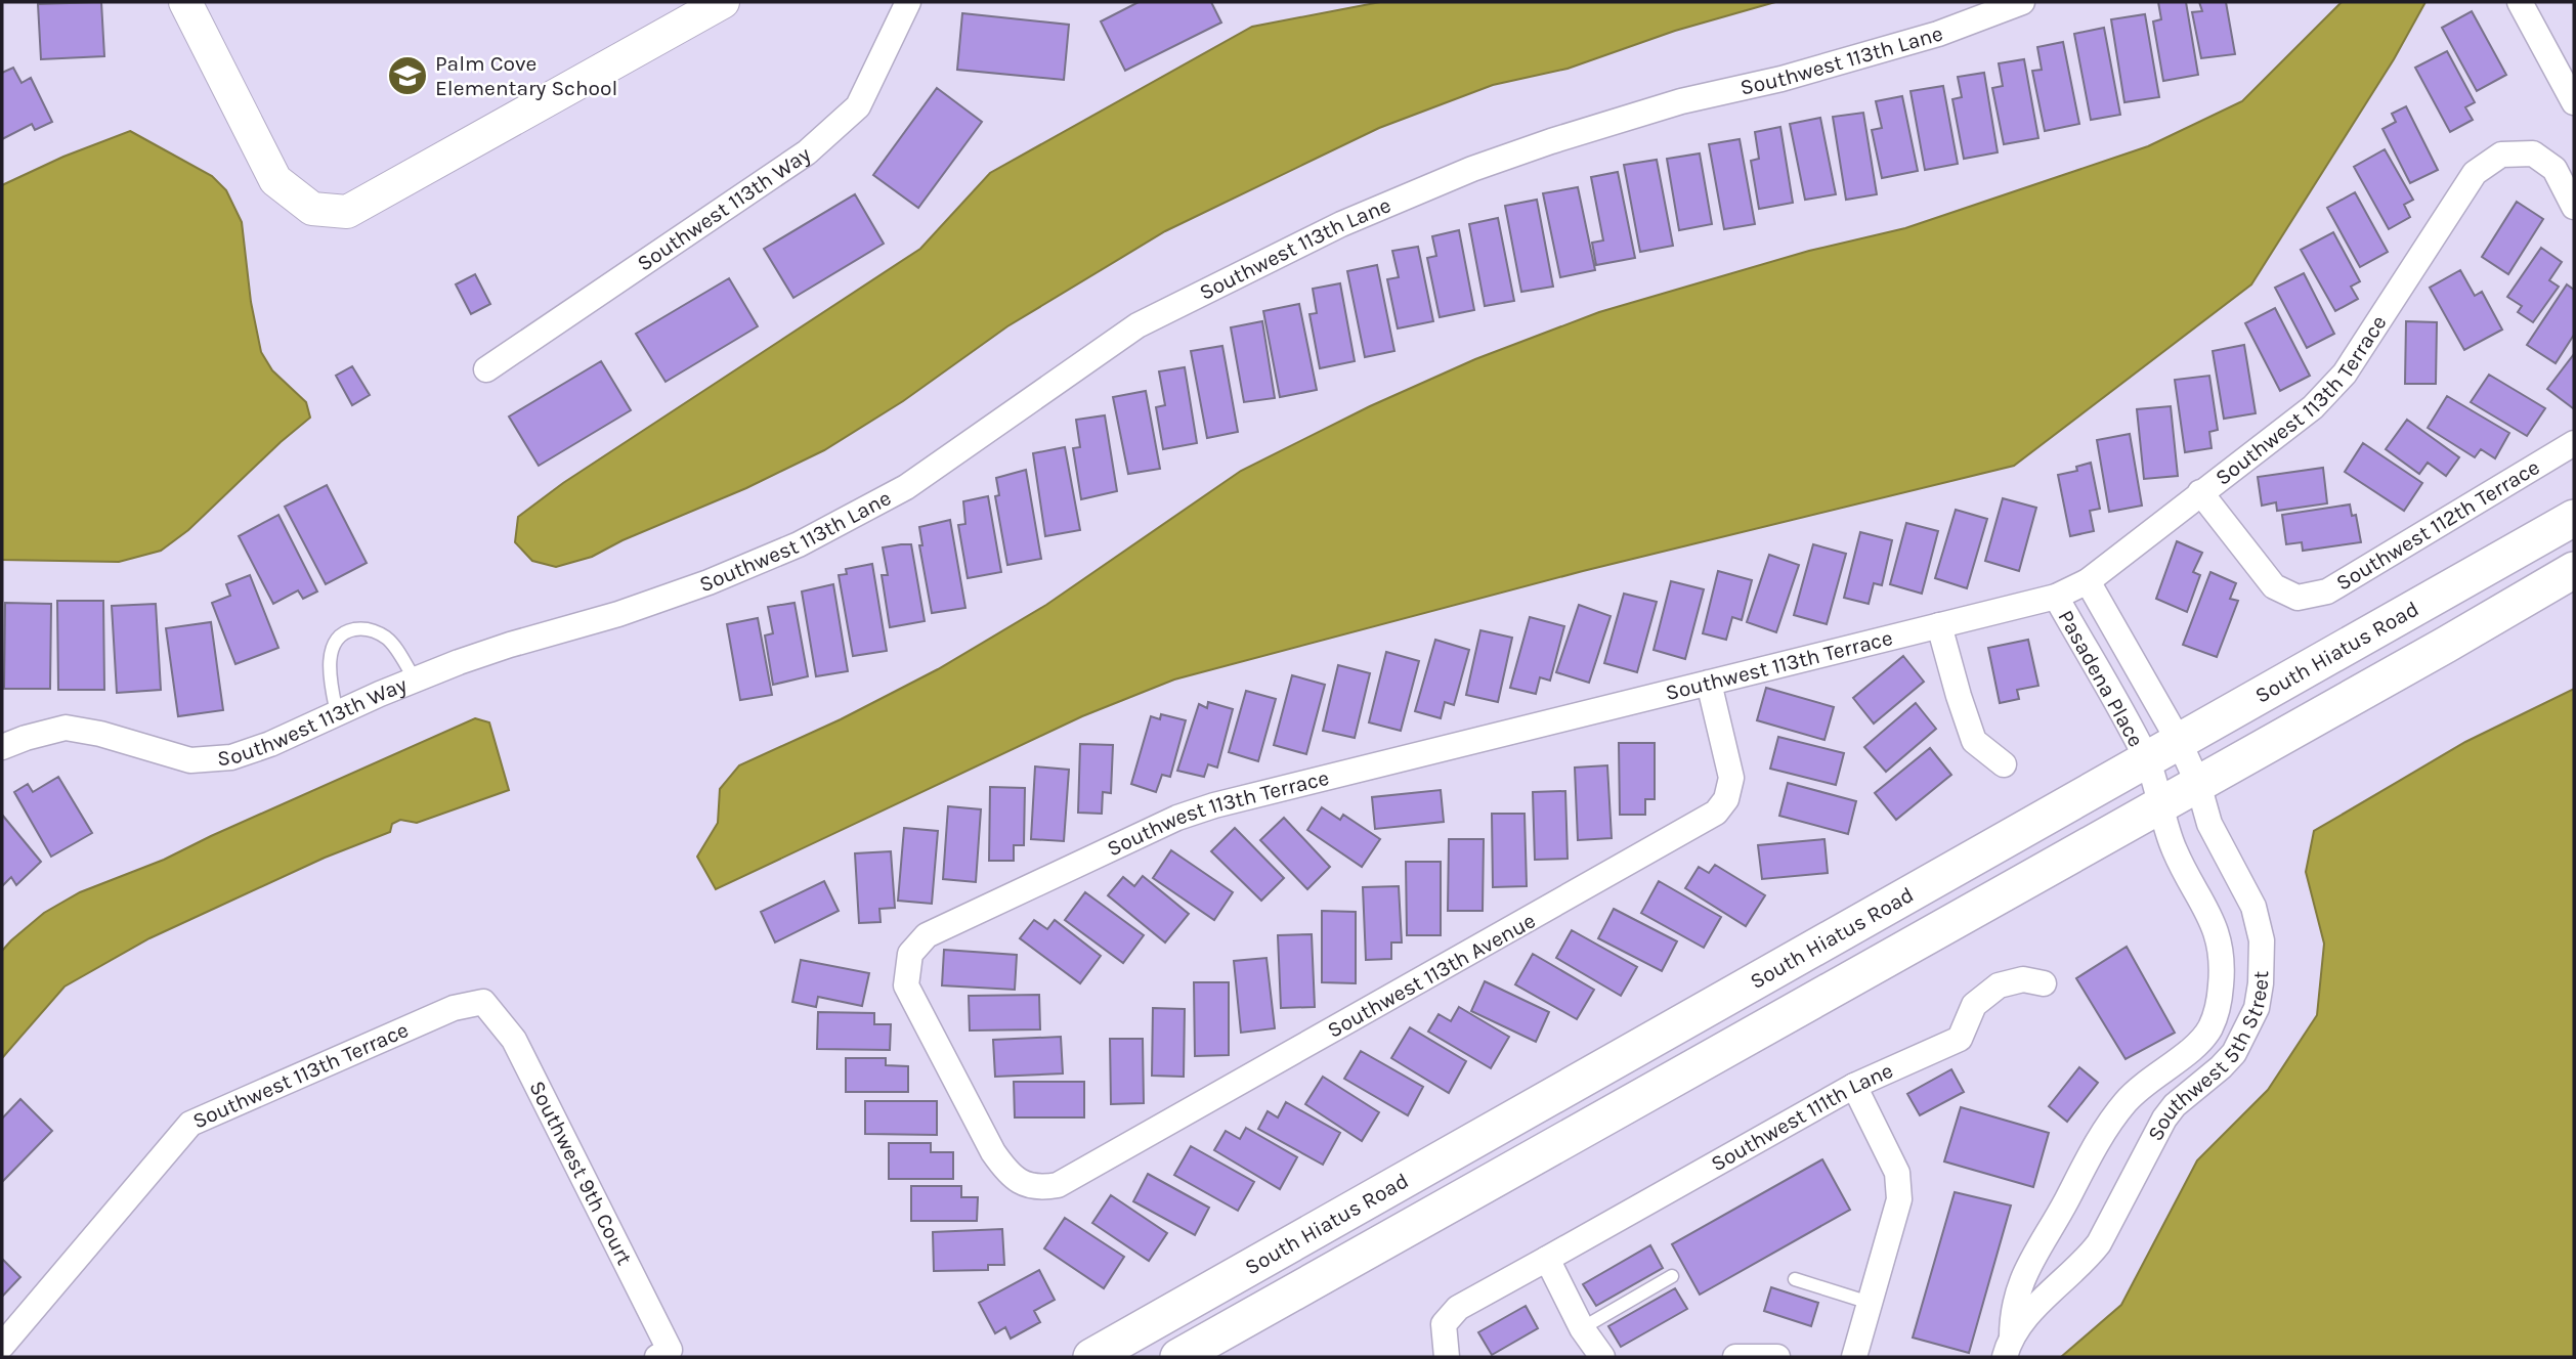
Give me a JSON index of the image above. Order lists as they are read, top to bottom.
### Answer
{
  "streets": {
    "main road": ["South Hiatus Road"],
    "street": [
      "Southwest 113th Lane",
      "Southwest 113th Way",
      "Southwest 113th Terrace",
      "Southwest 112th Terrace",
      "Pasadena Place",
      "Southwest 113th Avenue",
      "Southwest 5th Street",
      "Southwest 111th Lane",
      "Southwest 9th Court"
    ]
  },
  "crossings": [
    ["Southwest 113th Lane", "Southwest 113th Way"],
    ["Southwest 113th Terrace", "Southwest 112th Terrace"],
    ["Southwest 113th Terrace", "Pasadena Place"],
    ["Southwest 113th Terrace", "Southwest 113th Avenue"],
    ["Southwest 113th Terrace", "Southwest 9th Court"],
    ["South Hiatus Road", "Pasadena Place"],
    ["South Hiatus Road", "Southwest 5th Street"],
    ["Pasadena Place", "Southwest 5th Street"]
  ],
  "places": {
    "school or university": ["Palm Cove Elementary School"]
  }
}
